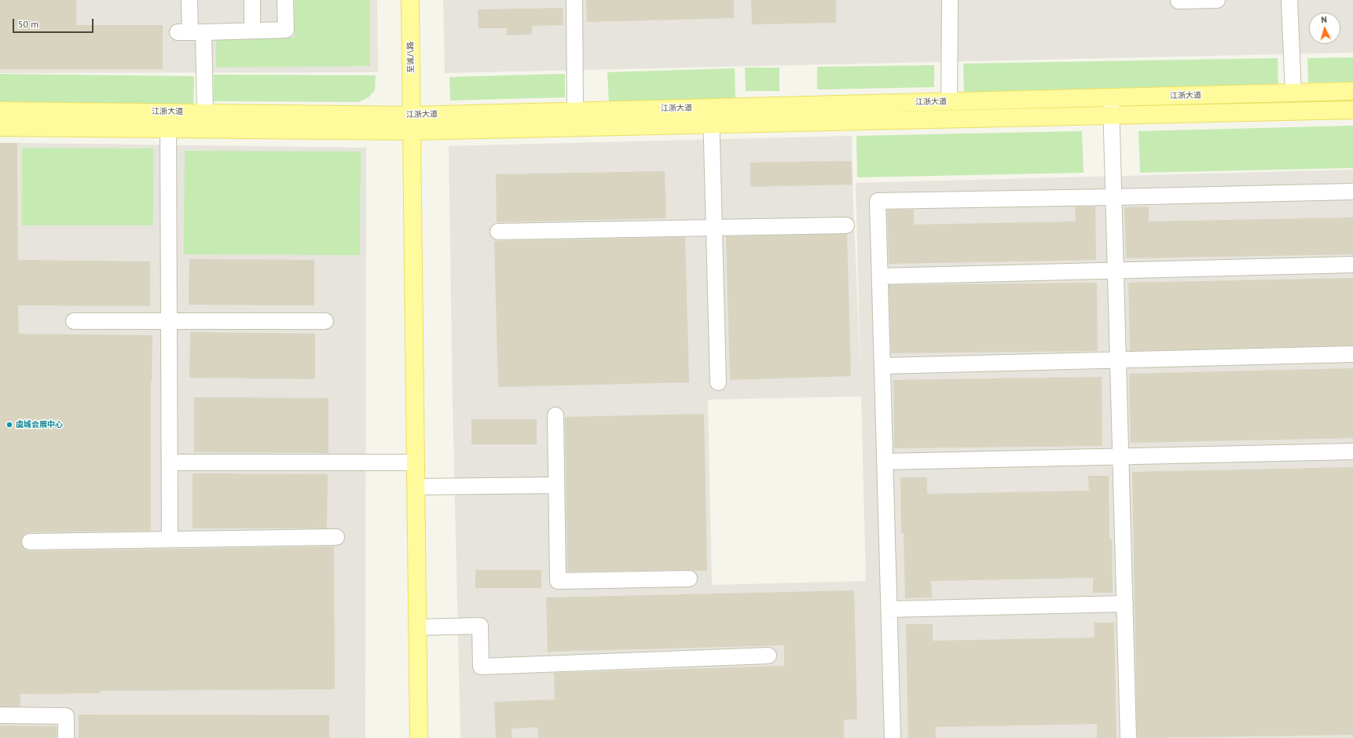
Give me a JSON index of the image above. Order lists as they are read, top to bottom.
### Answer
{
  "streets": {
    "main road": ["至诚八路", "江浙大道"]
  },
  "crossings": [
    ["至诚八路", "江浙大道"]
  ],
  "places": ["虞城会展中心"],
  "scale_bar": "50 m",
  "north": "top"
}
